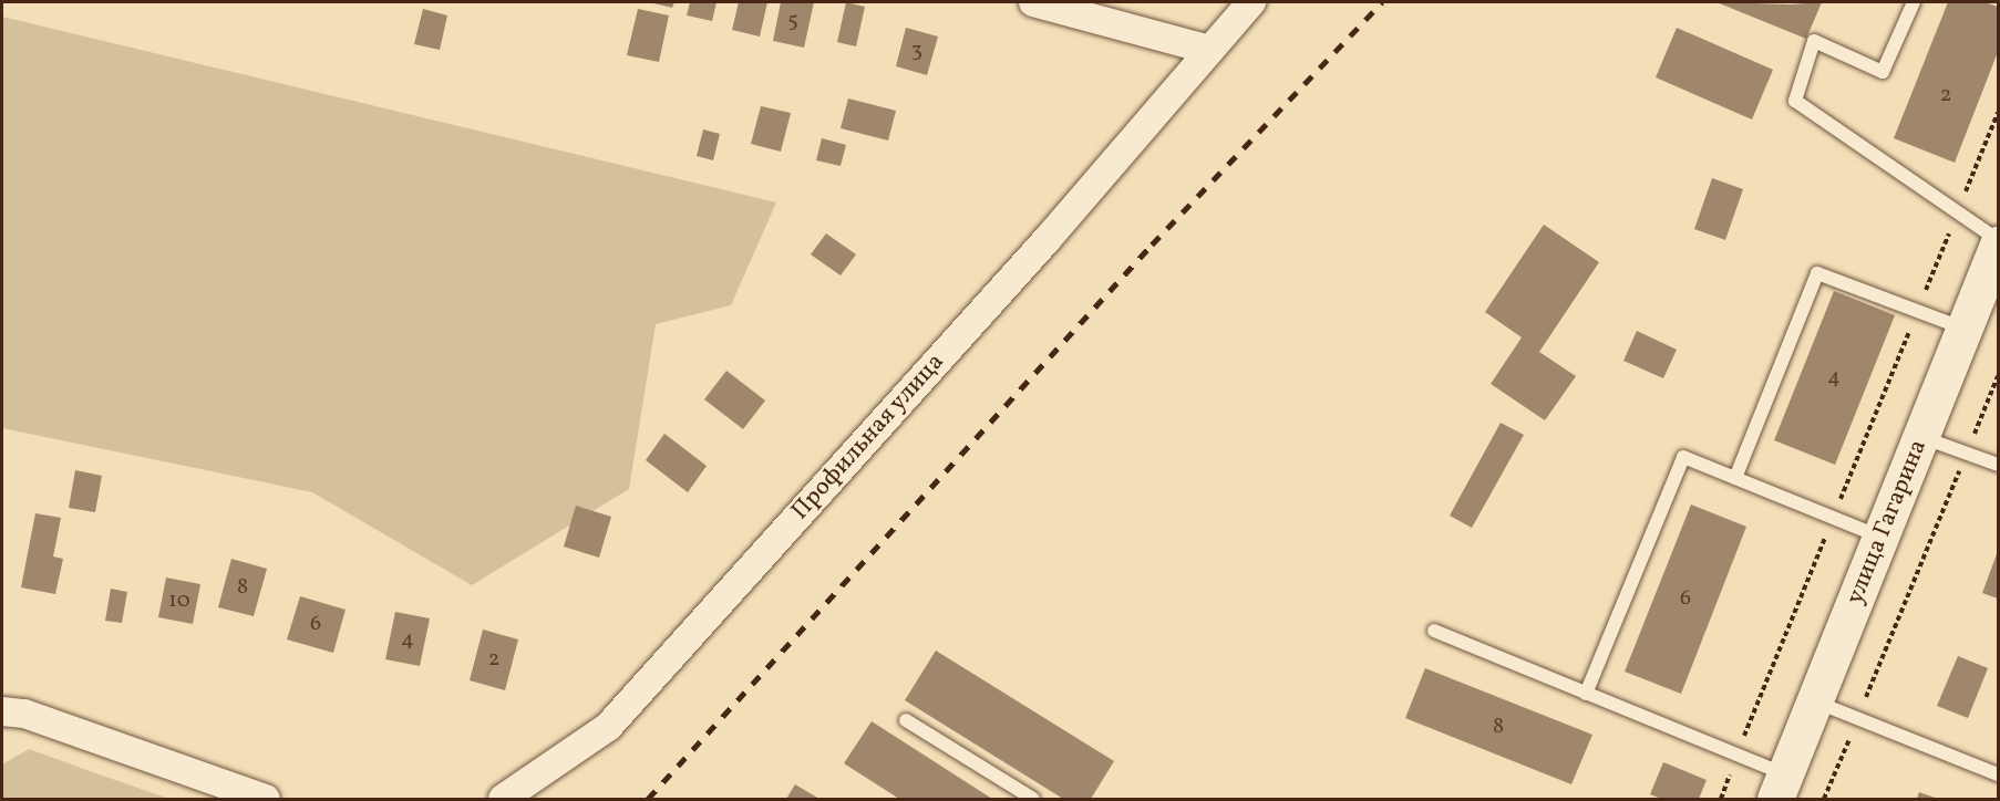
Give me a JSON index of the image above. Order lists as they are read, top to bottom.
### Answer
{
  "streets": {
    "main road": ["улица Гагарина"],
    "street": ["Профильная улица"]
  },
  "house_numbers": [
    "5",
    "3",
    "2",
    "4",
    "8",
    "6",
    "10",
    "6",
    "4",
    "2",
    "8"
  ]
}
